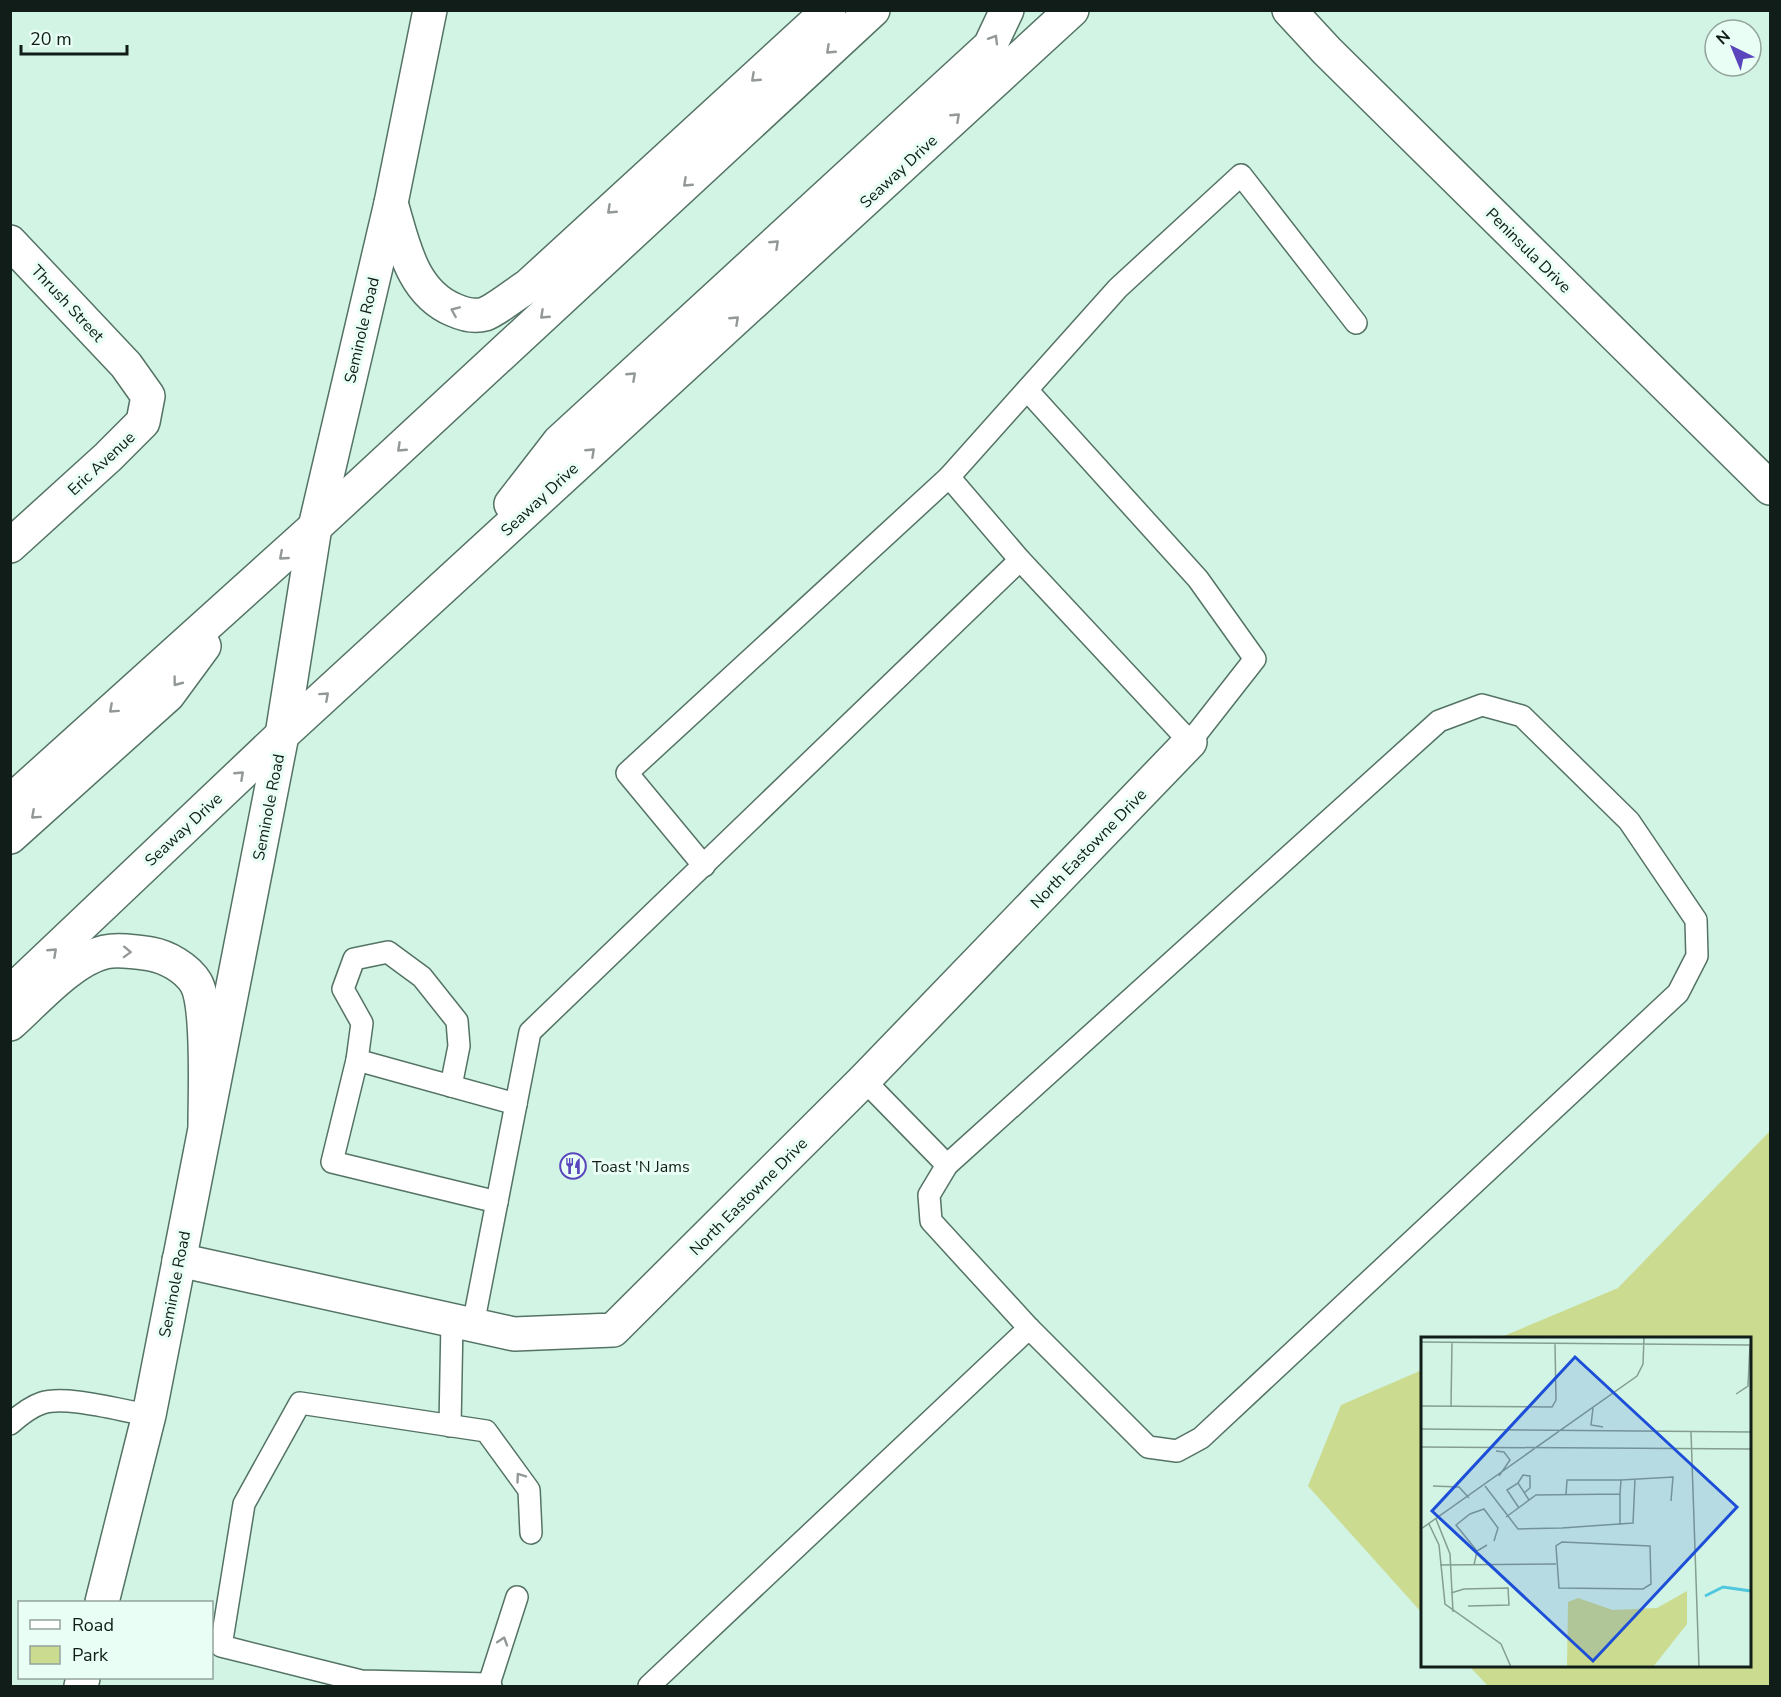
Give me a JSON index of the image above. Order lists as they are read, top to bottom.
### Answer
{
  "streets": {
    "main road": [
      "Seaway Drive",
      "Peninsula Drive",
      "Thrush Street",
      "Seminole Road",
      "Eric Avenue",
      "North Eastowne Drive"
    ]
  },
  "crossings": [
    ["Seaway Drive", "Seminole Road"],
    ["Thrush Street", "Eric Avenue"],
    ["Seminole Road", "North Eastowne Drive"]
  ],
  "places": {
    "restaurant": ["Toast 'N Jams"]
  },
  "legend": ["Road", "Park"],
  "scale_bar": "20 m",
  "north": "top left"
}
